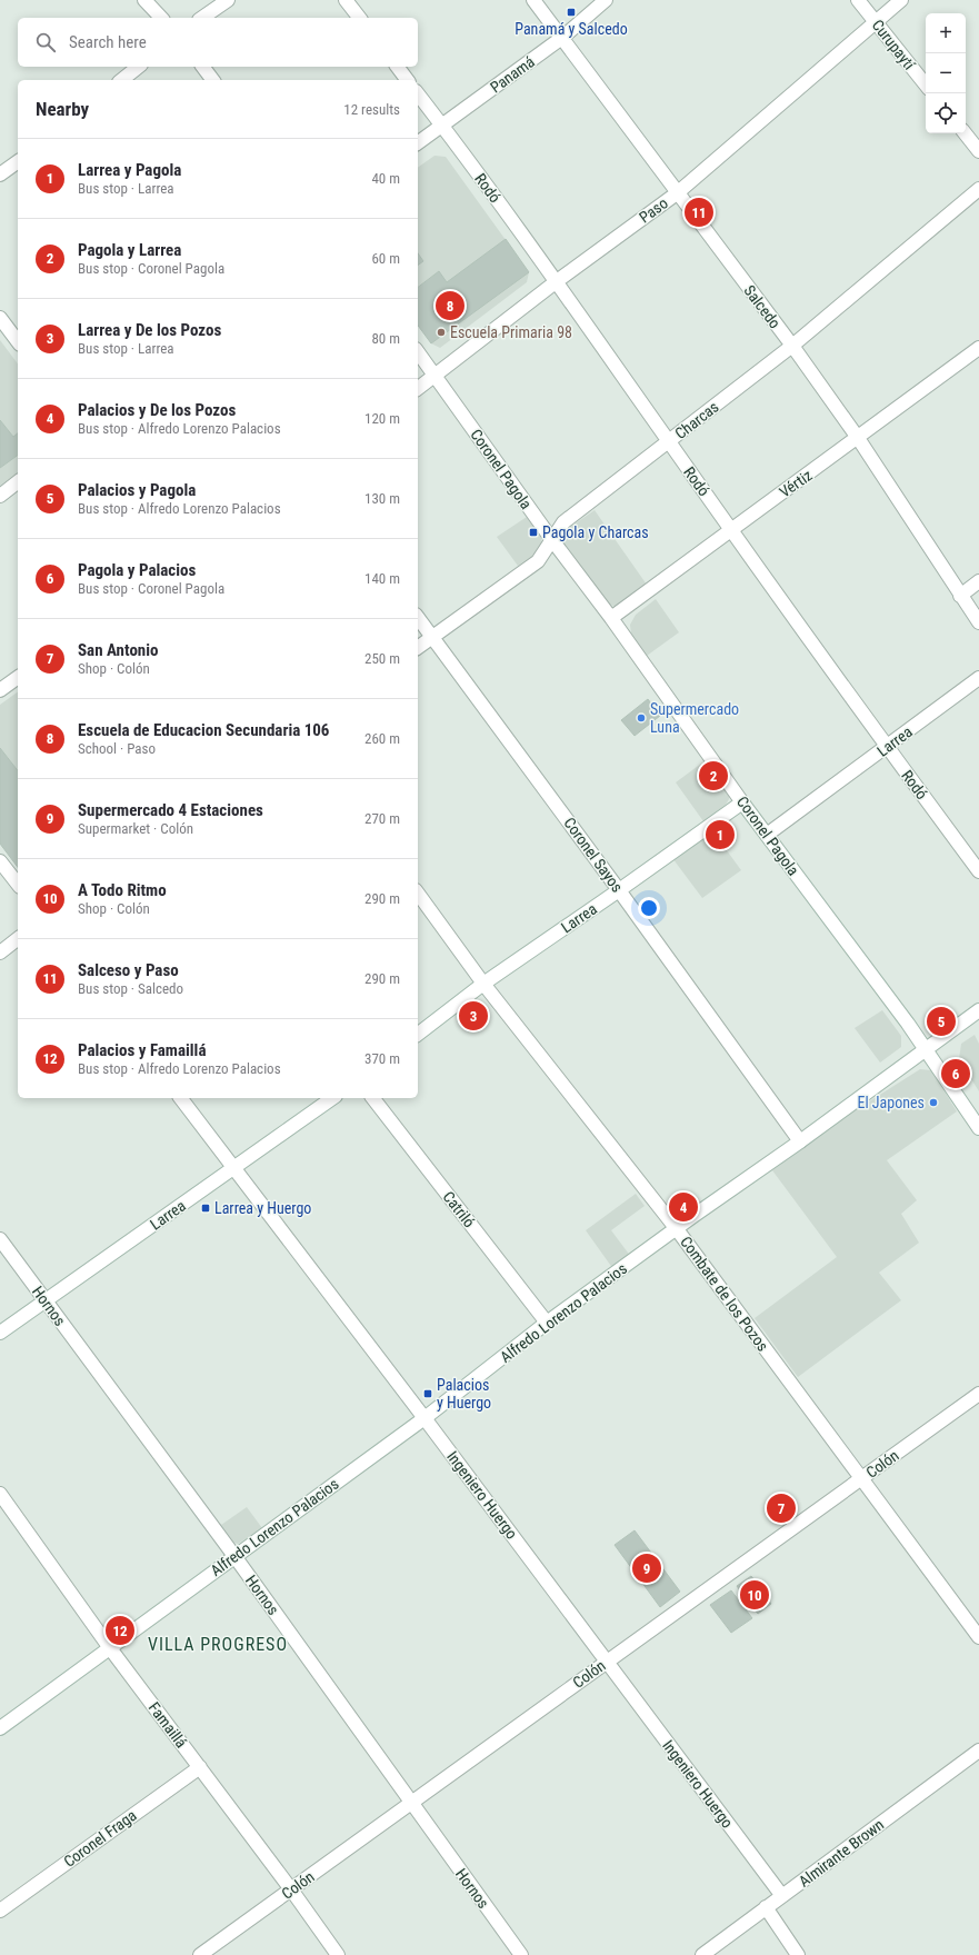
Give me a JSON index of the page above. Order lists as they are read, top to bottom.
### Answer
{
  "streets": {
    "street": [
      "Curupaytí",
      "Panamá",
      "Rodó",
      "Paso",
      "Salcedo",
      "Charcas",
      "Coronel Pagola",
      "Vértiz",
      "Larrea",
      "Coronel Sayos",
      "Catriló",
      "Combate de los Pozos",
      "Hornos",
      "Alfredo Lorenzo Palacios",
      "Colón",
      "Ingeniero Huergo",
      "Famaillá",
      "Coronel Fraga",
      "Almirante Brown"
    ]
  },
  "crossings": [
    ["Curupaytí", "Paso"],
    ["Panamá", "Rodó"],
    ["Panamá", "Salcedo"],
    ["Rodó", "Paso"],
    ["Rodó", "Charcas"],
    ["Rodó", "Vértiz"],
    ["Rodó", "Larrea"],
    ["Paso", "Salcedo"],
    ["Paso", "Coronel Pagola"],
    ["Salcedo", "Charcas"],
    ["Salcedo", "Vértiz"],
    ["Charcas", "Coronel Pagola"],
    ["Charcas", "Coronel Sayos"],
    ["Coronel Pagola", "Vértiz"],
    ["Coronel Pagola", "Larrea"],
    ["Coronel Pagola", "Alfredo Lorenzo Palacios"],
    ["Larrea", "Coronel Sayos"],
    ["Larrea", "Combate de los Pozos"],
    ["Larrea", "Hornos"],
    ["Larrea", "Ingeniero Huergo"],
    ["Coronel Sayos", "Alfredo Lorenzo Palacios"],
    ["Catriló", "Alfredo Lorenzo Palacios"],
    ["Combate de los Pozos", "Alfredo Lorenzo Palacios"],
    ["Combate de los Pozos", "Colón"],
    ["Hornos", "Alfredo Lorenzo Palacios"],
    ["Hornos", "Colón"],
    ["Alfredo Lorenzo Palacios", "Ingeniero Huergo"],
    ["Alfredo Lorenzo Palacios", "Famaillá"],
    ["Colón", "Ingeniero Huergo"],
    ["Colón", "Famaillá"],
    ["Ingeniero Huergo", "Almirante Brown"],
    ["Famaillá", "Coronel Fraga"]
  ],
  "districts": ["VILLA PROGRESO"],
  "places": {
    "transit": [
      "Panamá y Salcedo",
      "Pagola y Charcas",
      "Larrea y Huergo",
      "Palacios y Huergo"
    ],
    "other": ["Escuela Primaria 98", "Supermercado Luna", "El Japones"]
  },
  "page": {
    "map_buttons": ["+", "−"],
    "search": "Search here",
    "heading": ["Nearby", "12 results"],
    "list": [
      {
        "mark": "1",
        "name": "Larrea y Pagola",
        "note": "Bus stop · Larrea",
        "value": "40 m"
      },
      {
        "mark": "2",
        "name": "Pagola y Larrea",
        "note": "Bus stop · Coronel Pagola",
        "value": "60 m"
      },
      {
        "mark": "3",
        "name": "Larrea y De los Pozos",
        "note": "Bus stop · Larrea",
        "value": "80 m"
      },
      {
        "mark": "4",
        "name": "Palacios y De los Pozos",
        "note": "Bus stop · Alfredo Lorenzo Palacios",
        "value": "120 m"
      },
      {
        "mark": "5",
        "name": "Palacios y Pagola",
        "note": "Bus stop · Alfredo Lorenzo Palacios",
        "value": "130 m"
      },
      {
        "mark": "6",
        "name": "Pagola y Palacios",
        "note": "Bus stop · Coronel Pagola",
        "value": "140 m"
      },
      {
        "mark": "7",
        "name": "San Antonio",
        "note": "Shop · Colón",
        "value": "250 m"
      },
      {
        "mark": "8",
        "name": "Escuela de Educacion Secundaria 106",
        "note": "School · Paso",
        "value": "260 m"
      },
      {
        "mark": "9",
        "name": "Supermercado 4 Estaciones",
        "note": "Supermarket · Colón",
        "value": "270 m"
      },
      {
        "mark": "10",
        "name": "A Todo Ritmo",
        "note": "Shop · Colón",
        "value": "290 m"
      },
      {
        "mark": "11",
        "name": "Salceso y Paso",
        "note": "Bus stop · Salcedo",
        "value": "290 m"
      },
      {
        "mark": "12",
        "name": "Palacios y Famaillá",
        "note": "Bus stop · Alfredo Lorenzo Palacios",
        "value": "370 m"
      }
    ],
    "pins": [
      "11",
      "8",
      "2",
      "1",
      "3",
      "5",
      "6",
      "4",
      "7",
      "9",
      "10",
      "12"
    ]
  }
}
